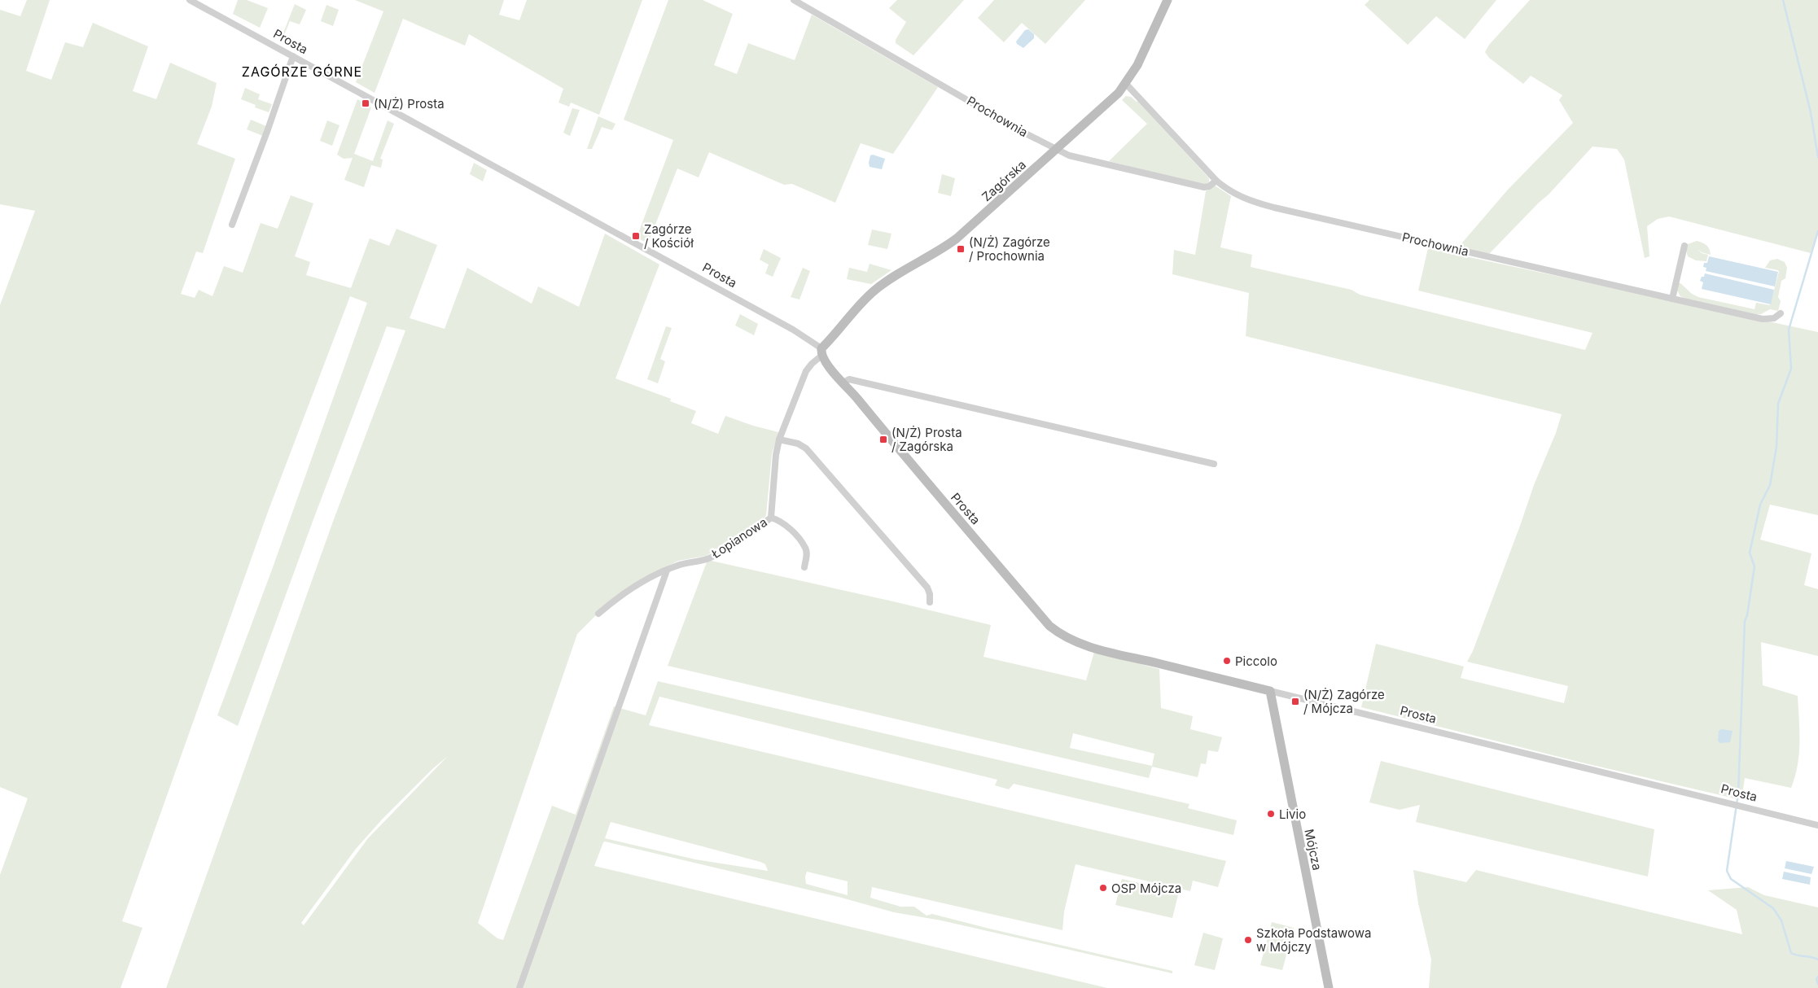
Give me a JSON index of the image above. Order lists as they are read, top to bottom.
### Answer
{
  "streets": {
    "street": [
      "Prosta",
      "Prochownia",
      "Zagórska",
      "Łopianowa",
      "Mójcza"
    ]
  },
  "crossings": [
    ["Prosta", "Zagórska"],
    ["Prosta", "Łopianowa"],
    ["Prosta", "Mójcza"],
    ["Prochownia", "Zagórska"],
    ["Zagórska", "Łopianowa"]
  ],
  "districts": ["ZAGÓRZE GÓRNE"],
  "places": {
    "transit": [
      "(N/Ż) Prosta",
      "Zagórze / Kościół",
      "(N/Ż) Zagórze / Prochownia",
      "(N/Ż) Prosta / Zagórska",
      "(N/Ż) Zagórze / Mójcza"
    ],
    "other": [
      "Piccolo",
      "Livio",
      "OSP Mójcza",
      "Szkoła Podstawowa w Mójczy"
    ]
  }
}
